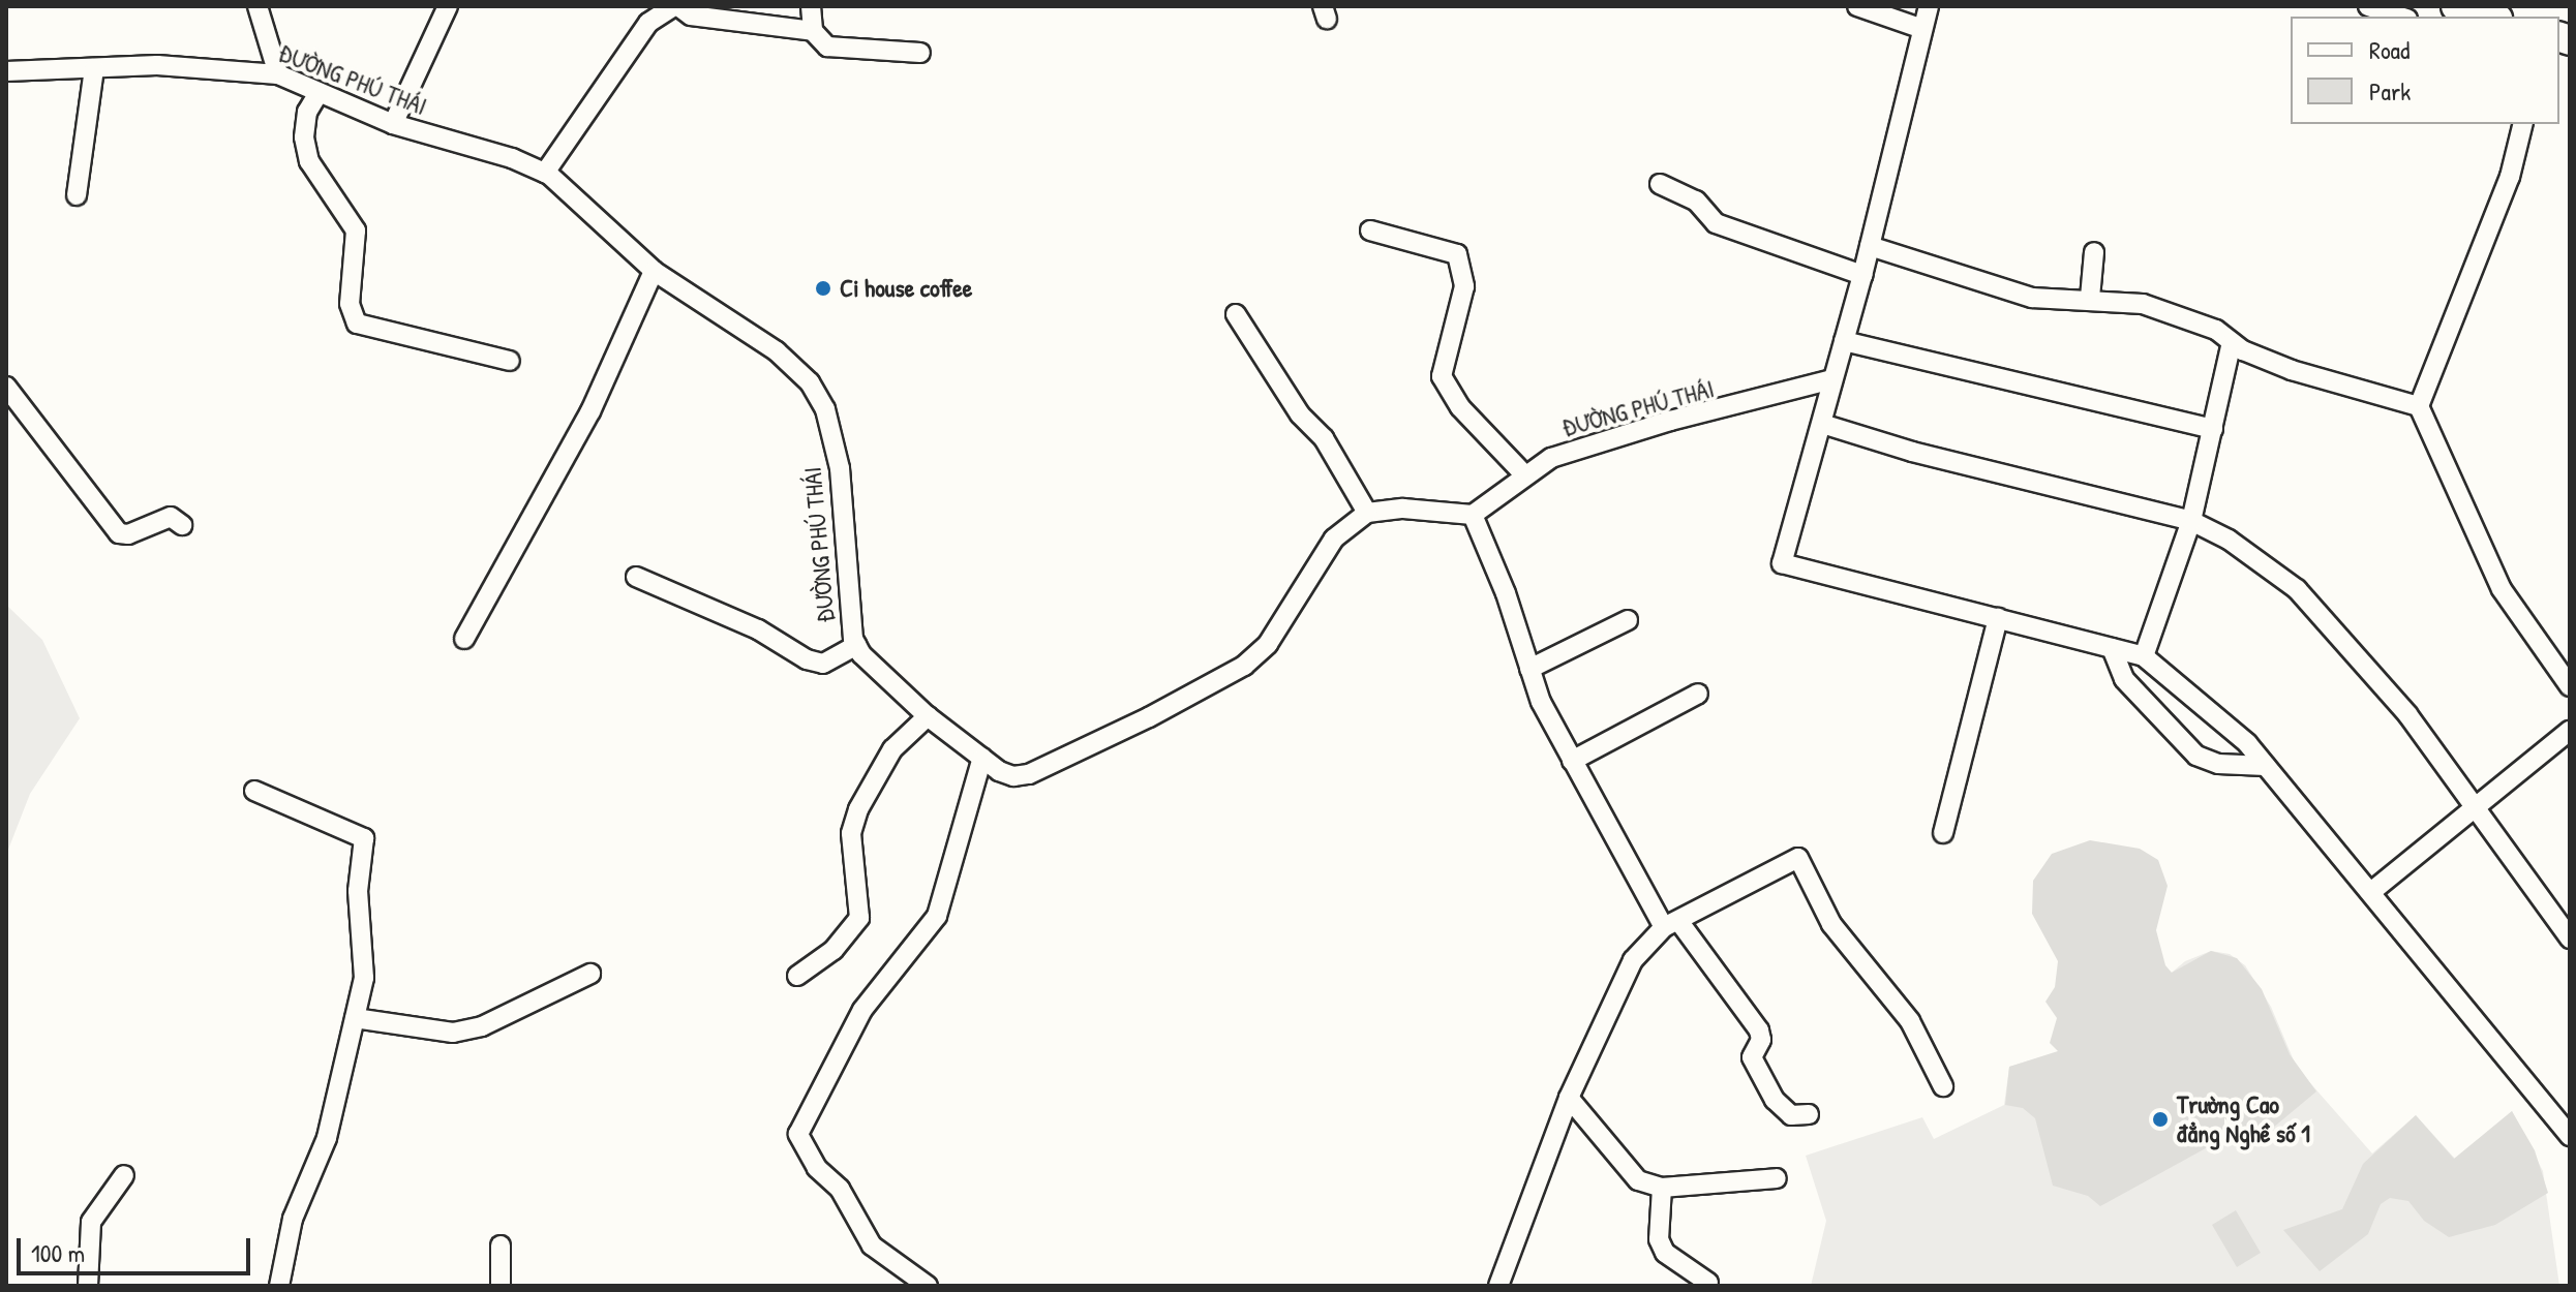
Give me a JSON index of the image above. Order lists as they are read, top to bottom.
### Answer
{
  "streets": {
    "street": ["ĐƯỜNG PHÚ THÁI"]
  },
  "places": ["Ci house coffee", "Trường Cao đẳng Nghề số 1"],
  "legend": ["Road", "Park"],
  "scale_bar": "100 m"
}
